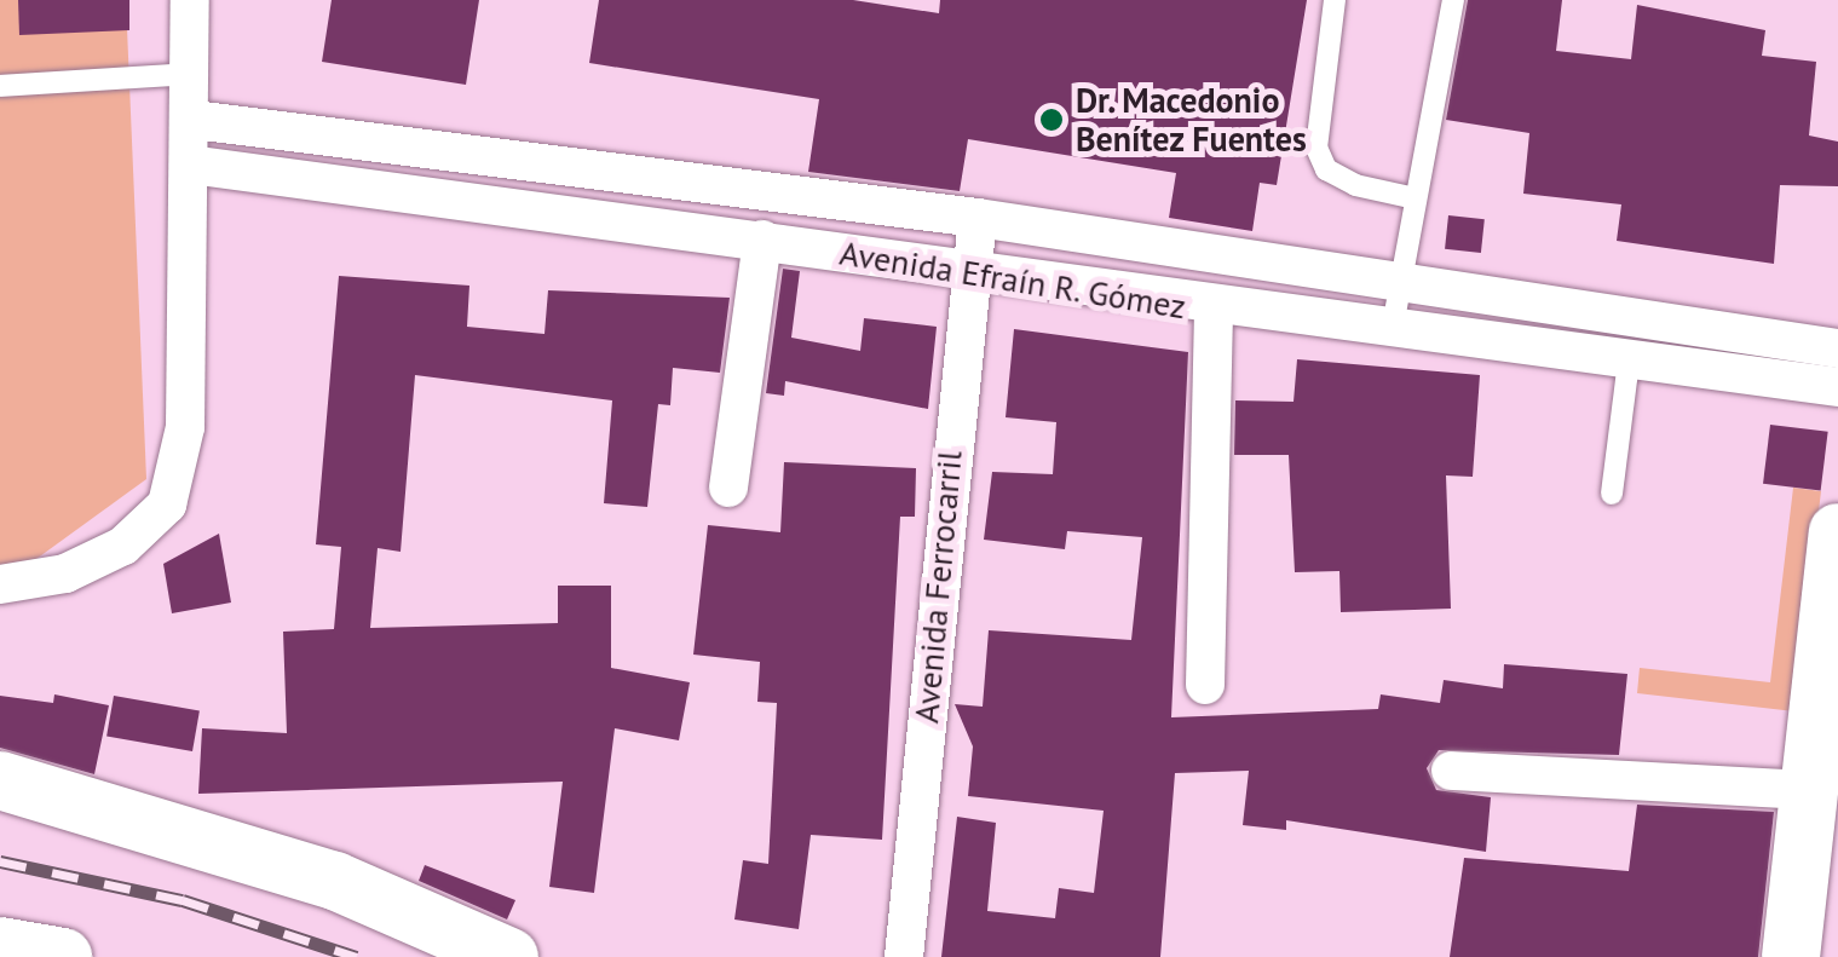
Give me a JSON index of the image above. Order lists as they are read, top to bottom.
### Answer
{
  "streets": {
    "street": ["Avenida Efraín R. Gómez", "Avenida Ferrocarril"]
  },
  "crossings": [
    ["Avenida Efraín R. Gómez", "Avenida Ferrocarril"]
  ],
  "places": ["Dr. Macedonio Benítez Fuentes"]
}
